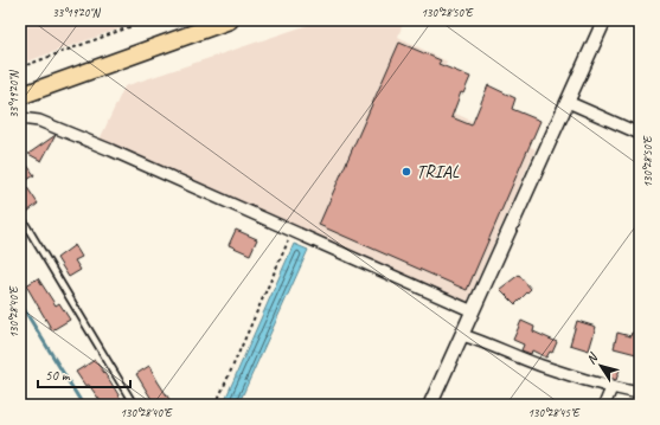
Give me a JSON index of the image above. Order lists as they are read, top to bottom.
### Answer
{
  "places": ["TRIAL"],
  "scale_bar": "50 m",
  "north": "top left",
  "coordinates": [
    "33°19'20\"N",
    "130°28'50\"E",
    "130°28'40\"E",
    "130°28'45\"E"
  ]
}
